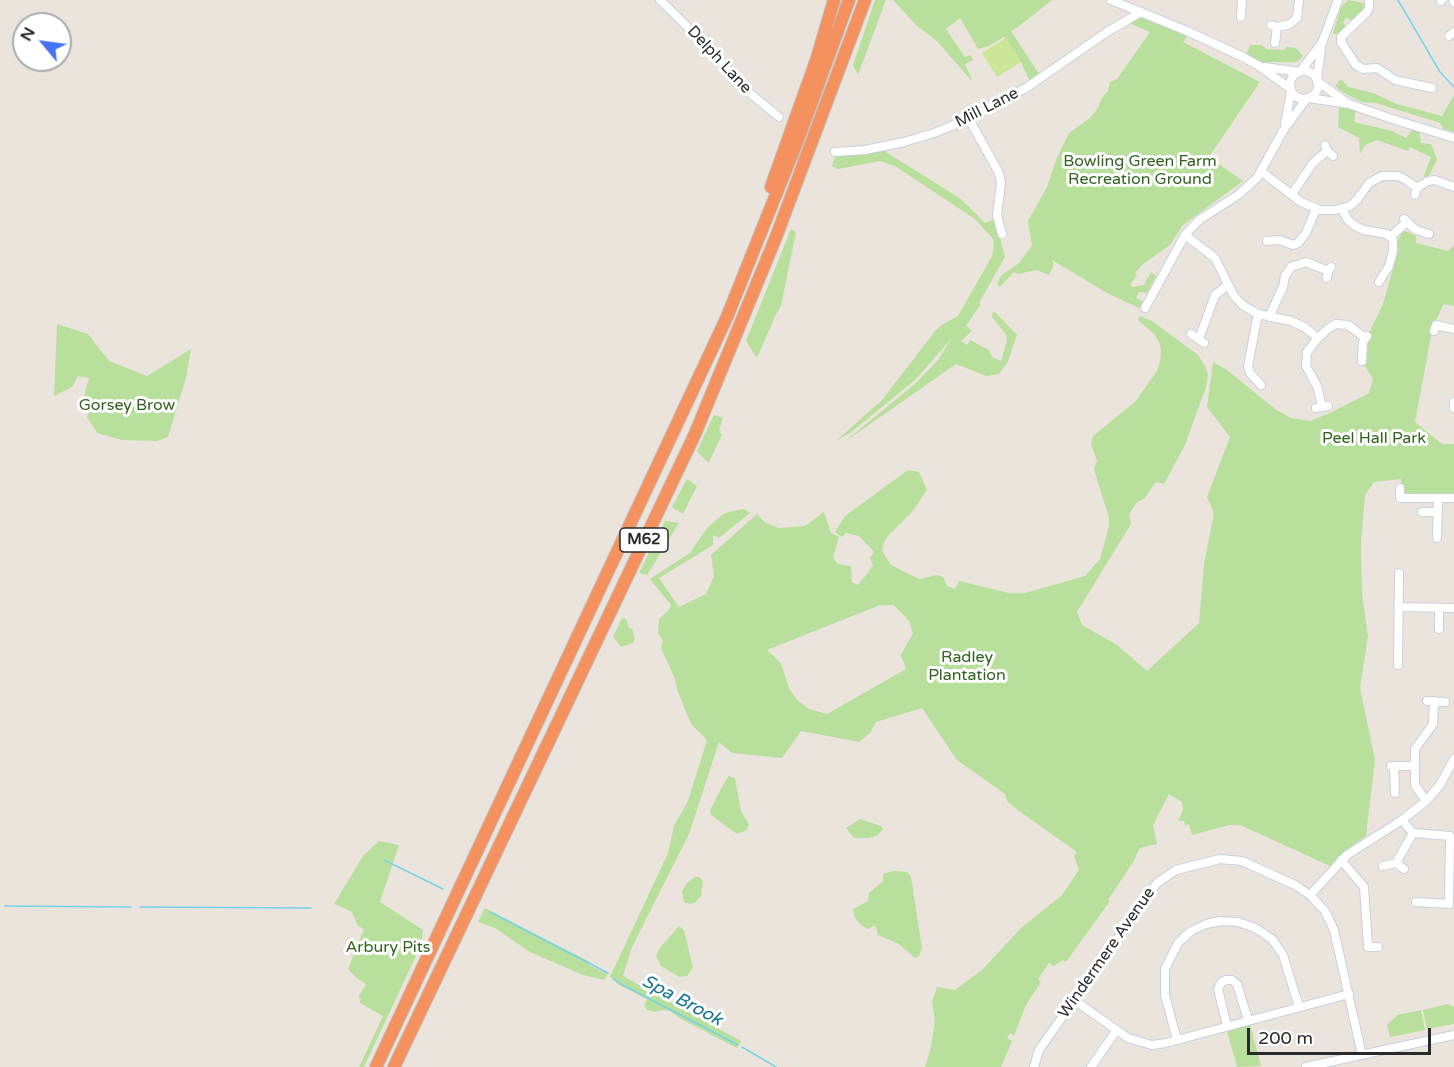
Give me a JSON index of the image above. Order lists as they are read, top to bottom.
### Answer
{
  "streets": {
    "highway": ["M62"],
    "street": ["Delph Lane", "Mill Lane", "Windermere Avenue"]
  },
  "water": ["Spa Brook"],
  "parks": [
    "Bowling Green Farm Recreation Ground",
    "Gorsey Brow",
    "Peel Hall Park",
    "Radley Plantation",
    "Arbury Pits"
  ],
  "scale_bar": "200 m",
  "north": "top left"
}
